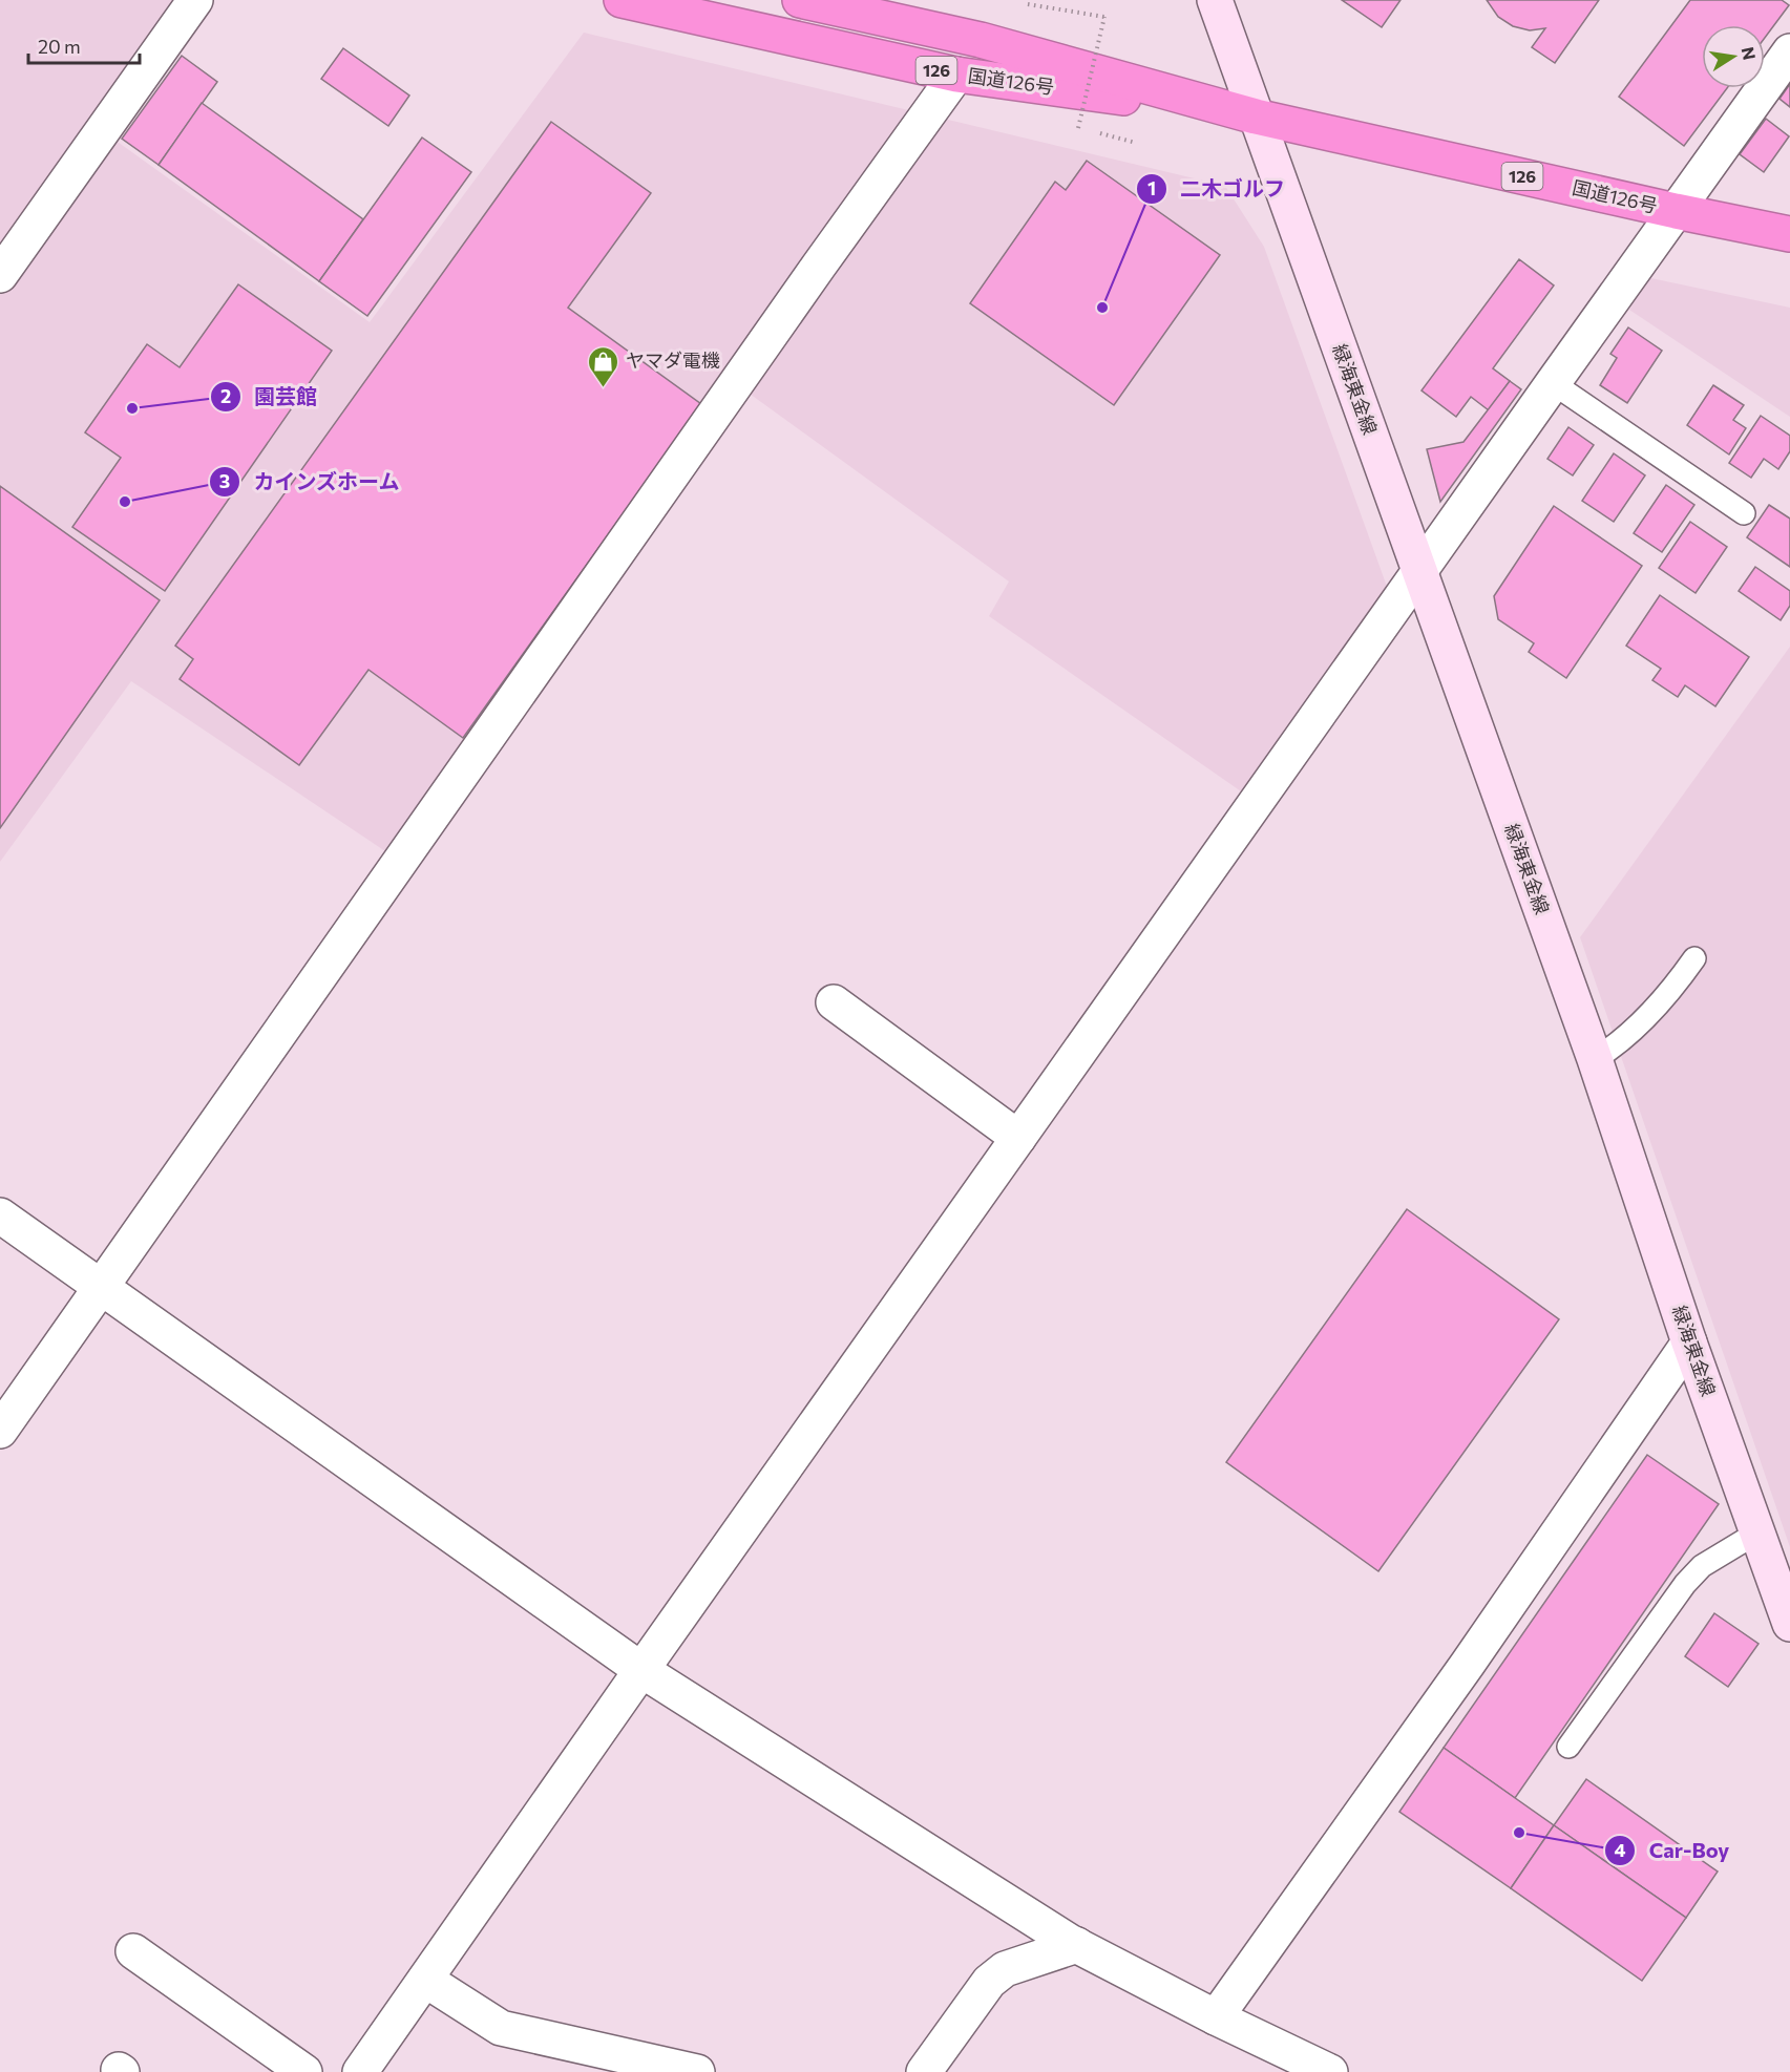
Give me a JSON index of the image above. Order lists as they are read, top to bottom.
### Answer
{
  "streets": {
    "highway": ["126", "国道126号"],
    "main road": ["緑海東金線"]
  },
  "crossings": [
    ["国道126号", "緑海東金線"]
  ],
  "places": {
    "other": [
      "二木ゴルフ",
      "園芸館",
      "カインズホーム",
      "Car-Boy"
    ],
    "shop": ["ヤマダ電機"]
  },
  "scale_bar": "20 m",
  "north": "right"
}
